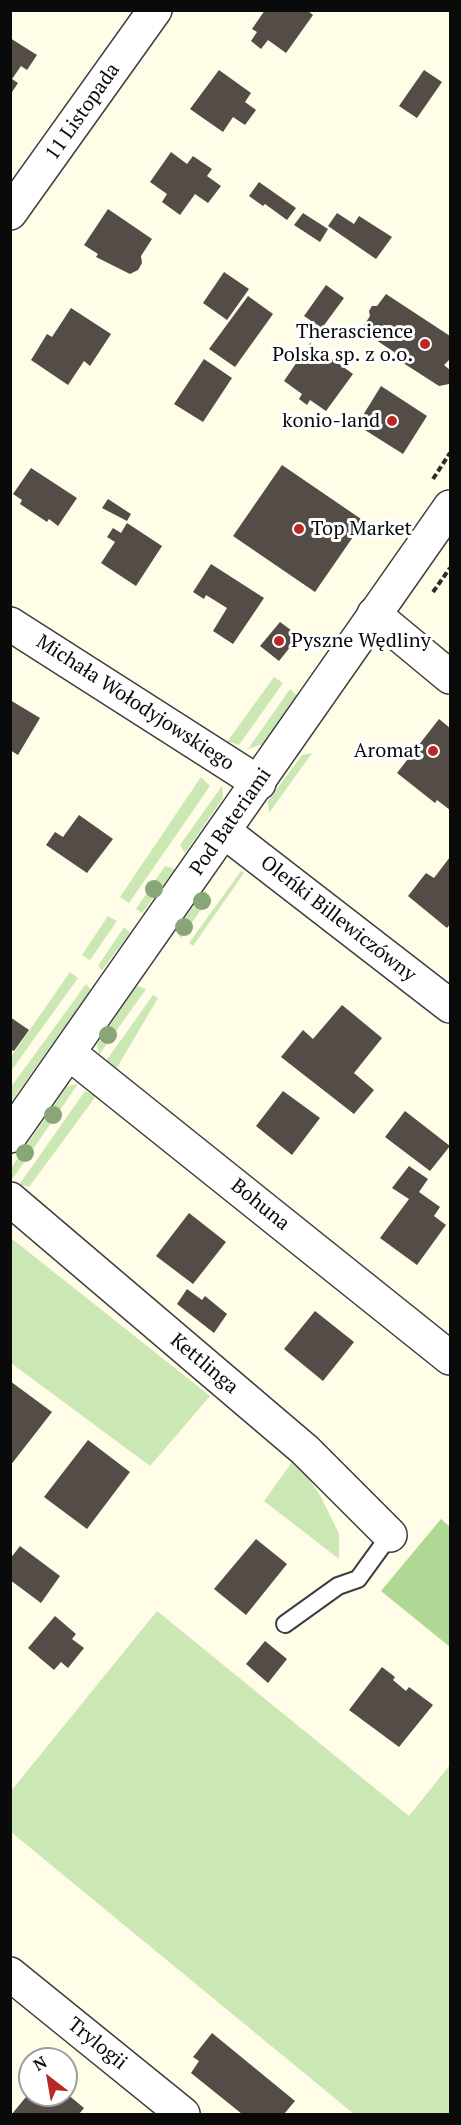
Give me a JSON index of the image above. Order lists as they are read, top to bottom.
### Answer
{
  "streets": {
    "street": [
      "11 Listopada",
      "Michała Wołodyjowskiego",
      "Pod Bateriami",
      "Oleńki Billewiczówny",
      "Bohuna",
      "Kettlinga",
      "Trylogii"
    ]
  },
  "crossings": [
    ["Michała Wołodyjowskiego", "Pod Bateriami"],
    ["Pod Bateriami", "Oleńki Billewiczówny"],
    ["Pod Bateriami", "Bohuna"]
  ],
  "places": [
    "Therascience Polska sp. z o.o.",
    "konio-land",
    "Top Market",
    "Pyszne Wędliny",
    "Aromat"
  ],
  "north": "top left"
}
